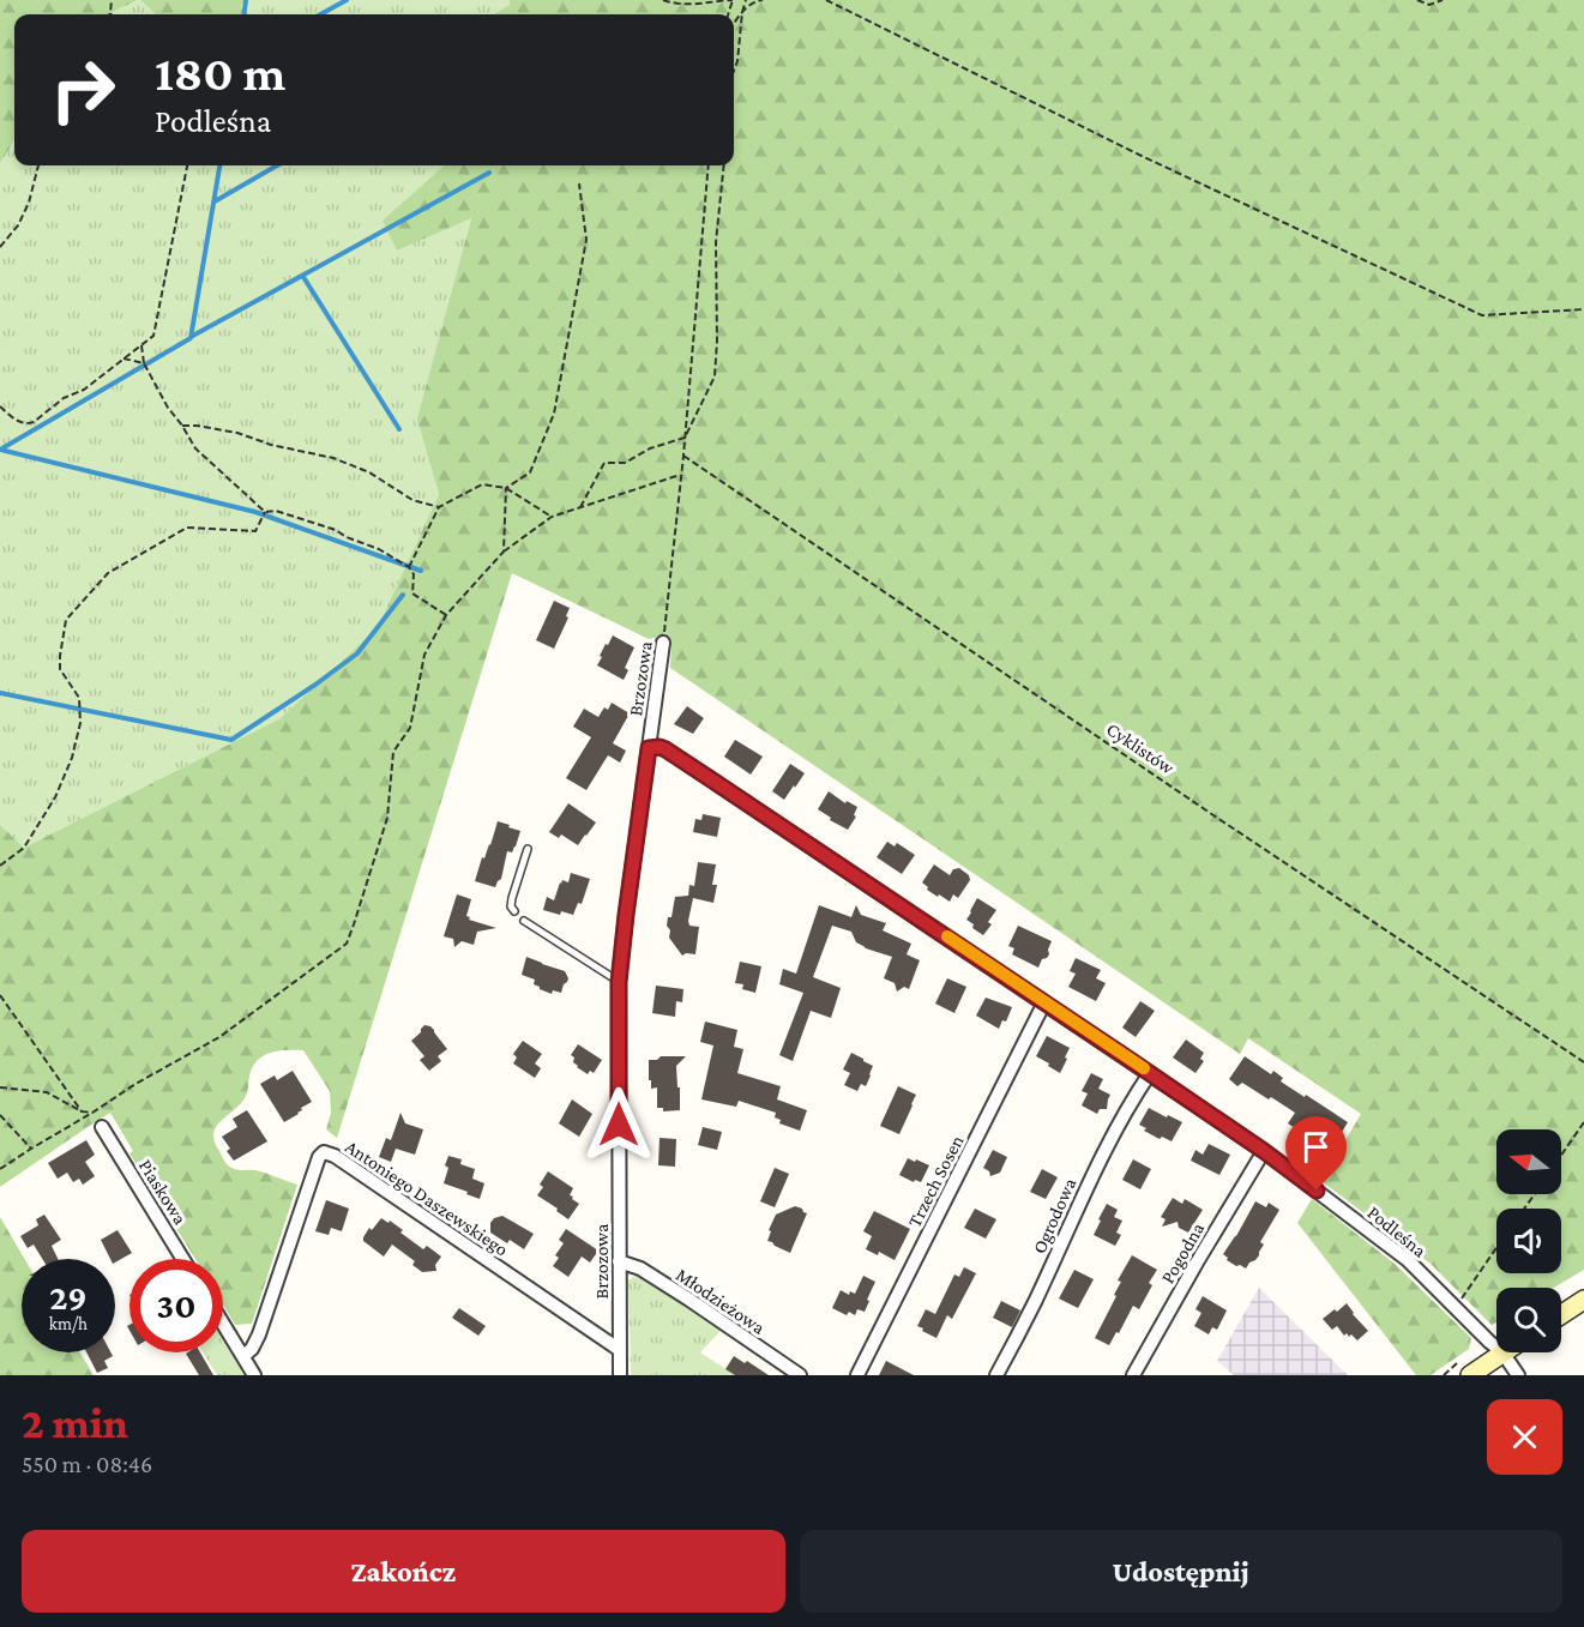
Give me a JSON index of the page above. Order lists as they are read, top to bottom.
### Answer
{
  "streets": {
    "street": [
      "Brzozowa",
      "Trzech Sosen",
      "Piaskowa",
      "Antoniego Daszewskiego",
      "Ogrodowa",
      "Podleśna",
      "Pogodna",
      "Młodzieżowa"
    ],
    "path": ["Cyklistów"]
  },
  "crossings": [
    ["Brzozowa", "Cyklistów"],
    ["Brzozowa", "Antoniego Daszewskiego"],
    ["Brzozowa", "Podleśna"],
    ["Brzozowa", "Młodzieżowa"],
    ["Trzech Sosen", "Podleśna"],
    ["Ogrodowa", "Podleśna"],
    ["Podleśna", "Pogodna"]
  ],
  "north": "left",
  "page": {
    "turn": ["180 m", "Podleśna"],
    "speed": "29 km/h",
    "limit": "30",
    "heading": ["2 min", "550 m · 08:46"],
    "buttons": ["Zakończ", "Udostępnij"]
  }
}
